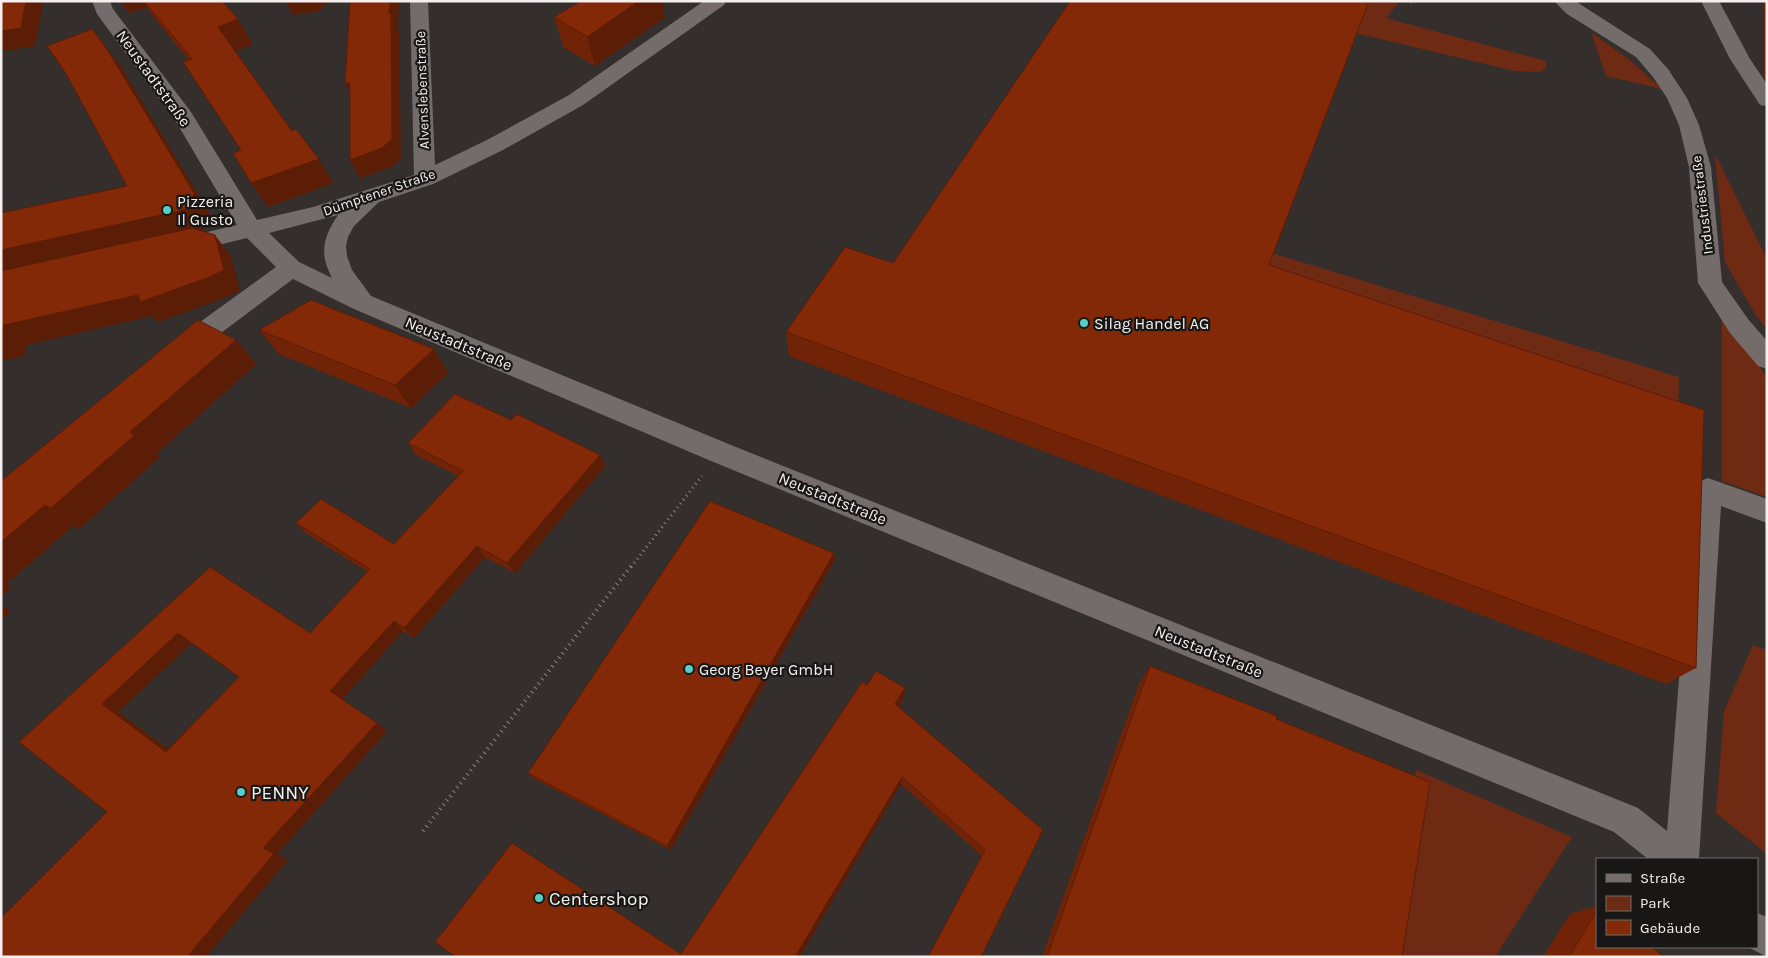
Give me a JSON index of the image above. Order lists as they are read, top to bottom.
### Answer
{
  "streets": {
    "street": [
      "Neustadtstraße",
      "Alvenslebenstraße",
      "Dümptener Straße",
      "Industriestraße"
    ]
  },
  "crossings": [
    ["Neustadtstraße", "Dümptener Straße"],
    ["Alvenslebenstraße", "Dümptener Straße"]
  ],
  "places": [
    "Pizzeria Il Gusto",
    "Silag Handel AG",
    "Georg Beyer GmbH",
    "PENNY",
    "Centershop"
  ],
  "legend": ["Straße", "Park", "Gebäude"]
}
